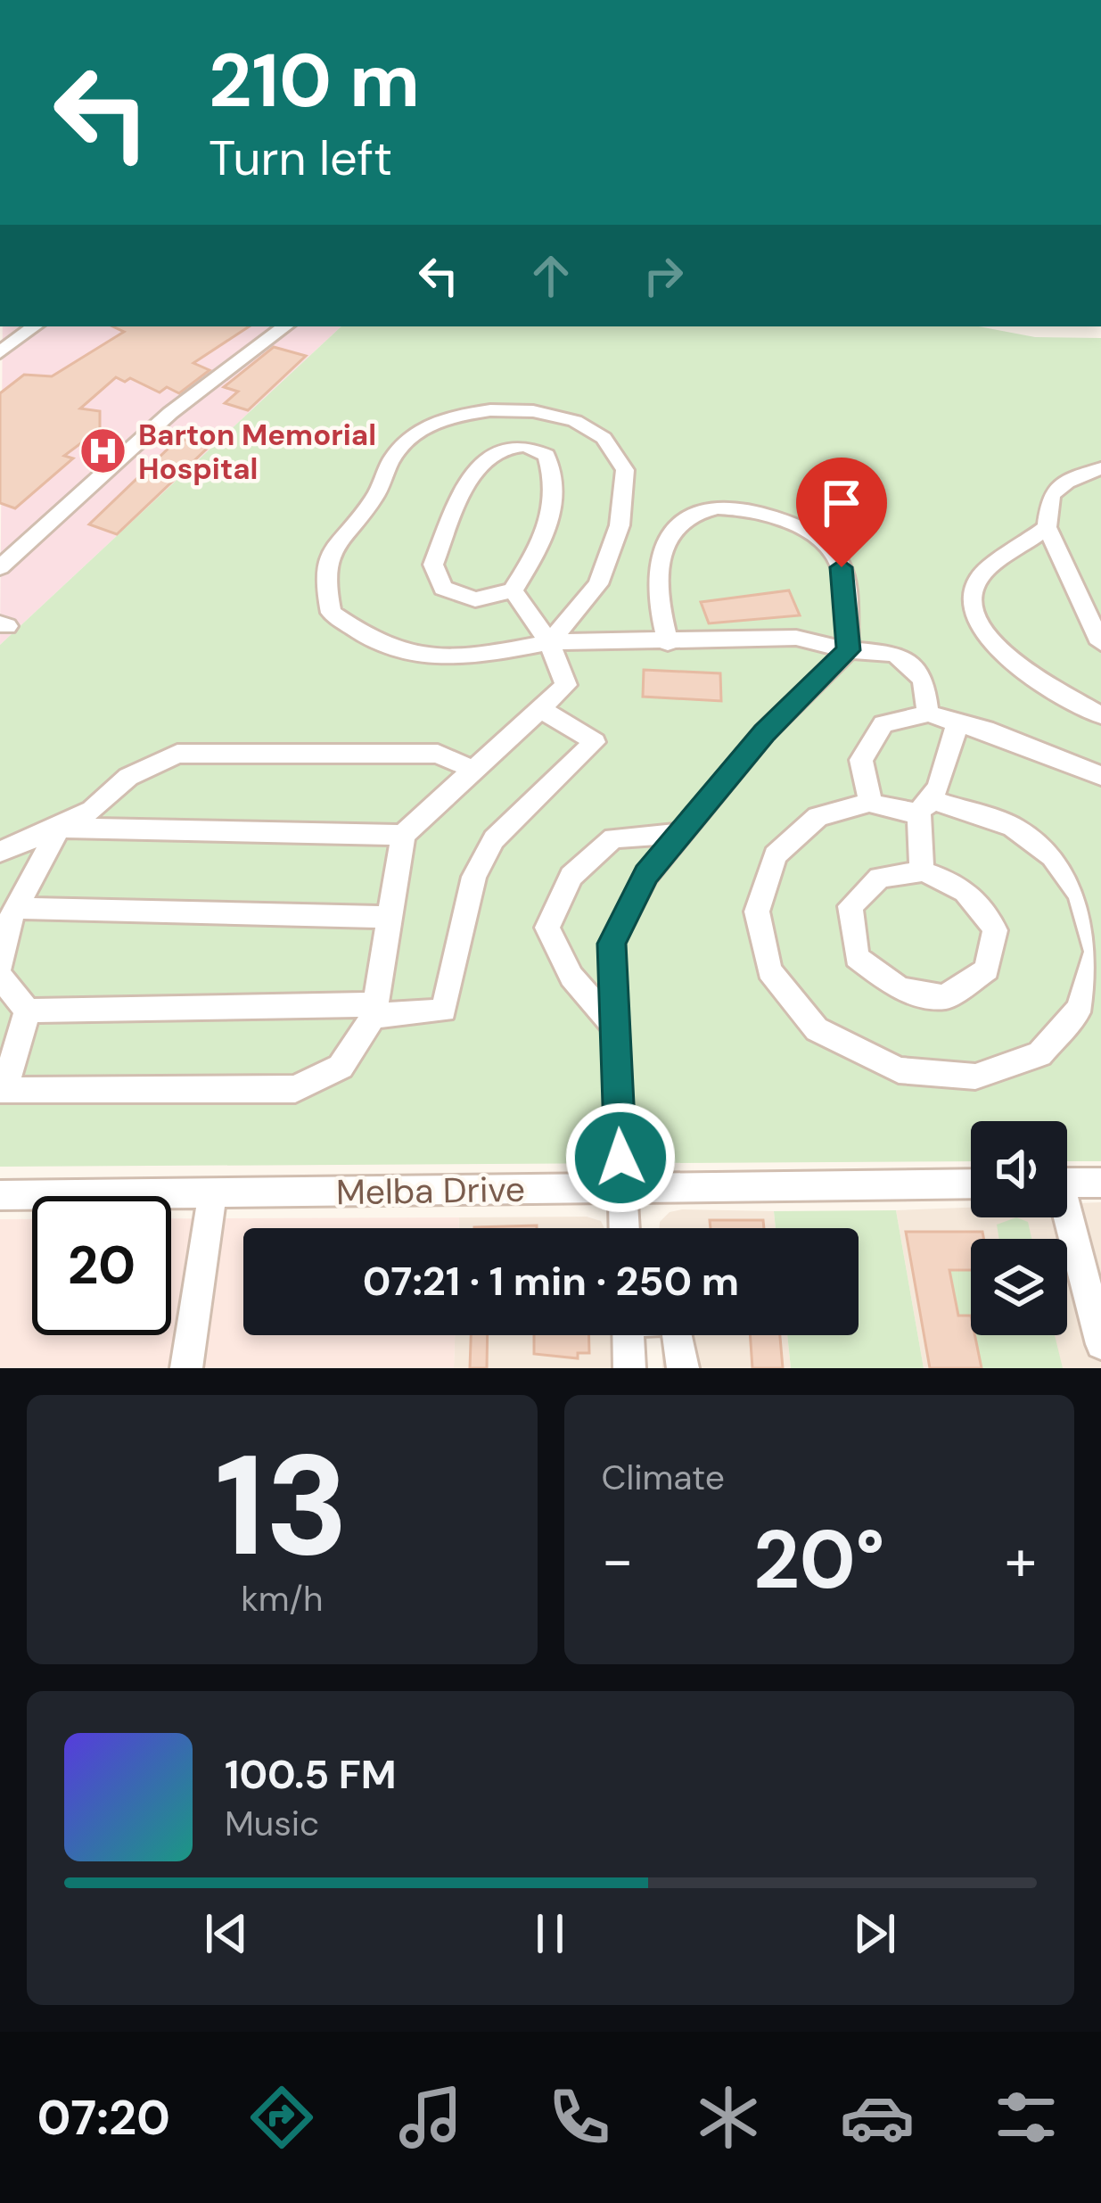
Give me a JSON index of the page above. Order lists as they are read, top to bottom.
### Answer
{
  "streets": {
    "street": ["Melba Drive"]
  },
  "places": {
    "hospital": ["Barton Memorial Hospital"]
  },
  "page": {
    "turn": ["210 m", "Turn left"],
    "limit": "20",
    "trip": "07:21 · 1 min · 250 m",
    "tile": [
      ["13", "km/h"],
      "Climate"
    ],
    "heat": ["−", "20°", "+"],
    "song": ["100.5 FM", "Music"],
    "tabs": "07:20"
  }
}
